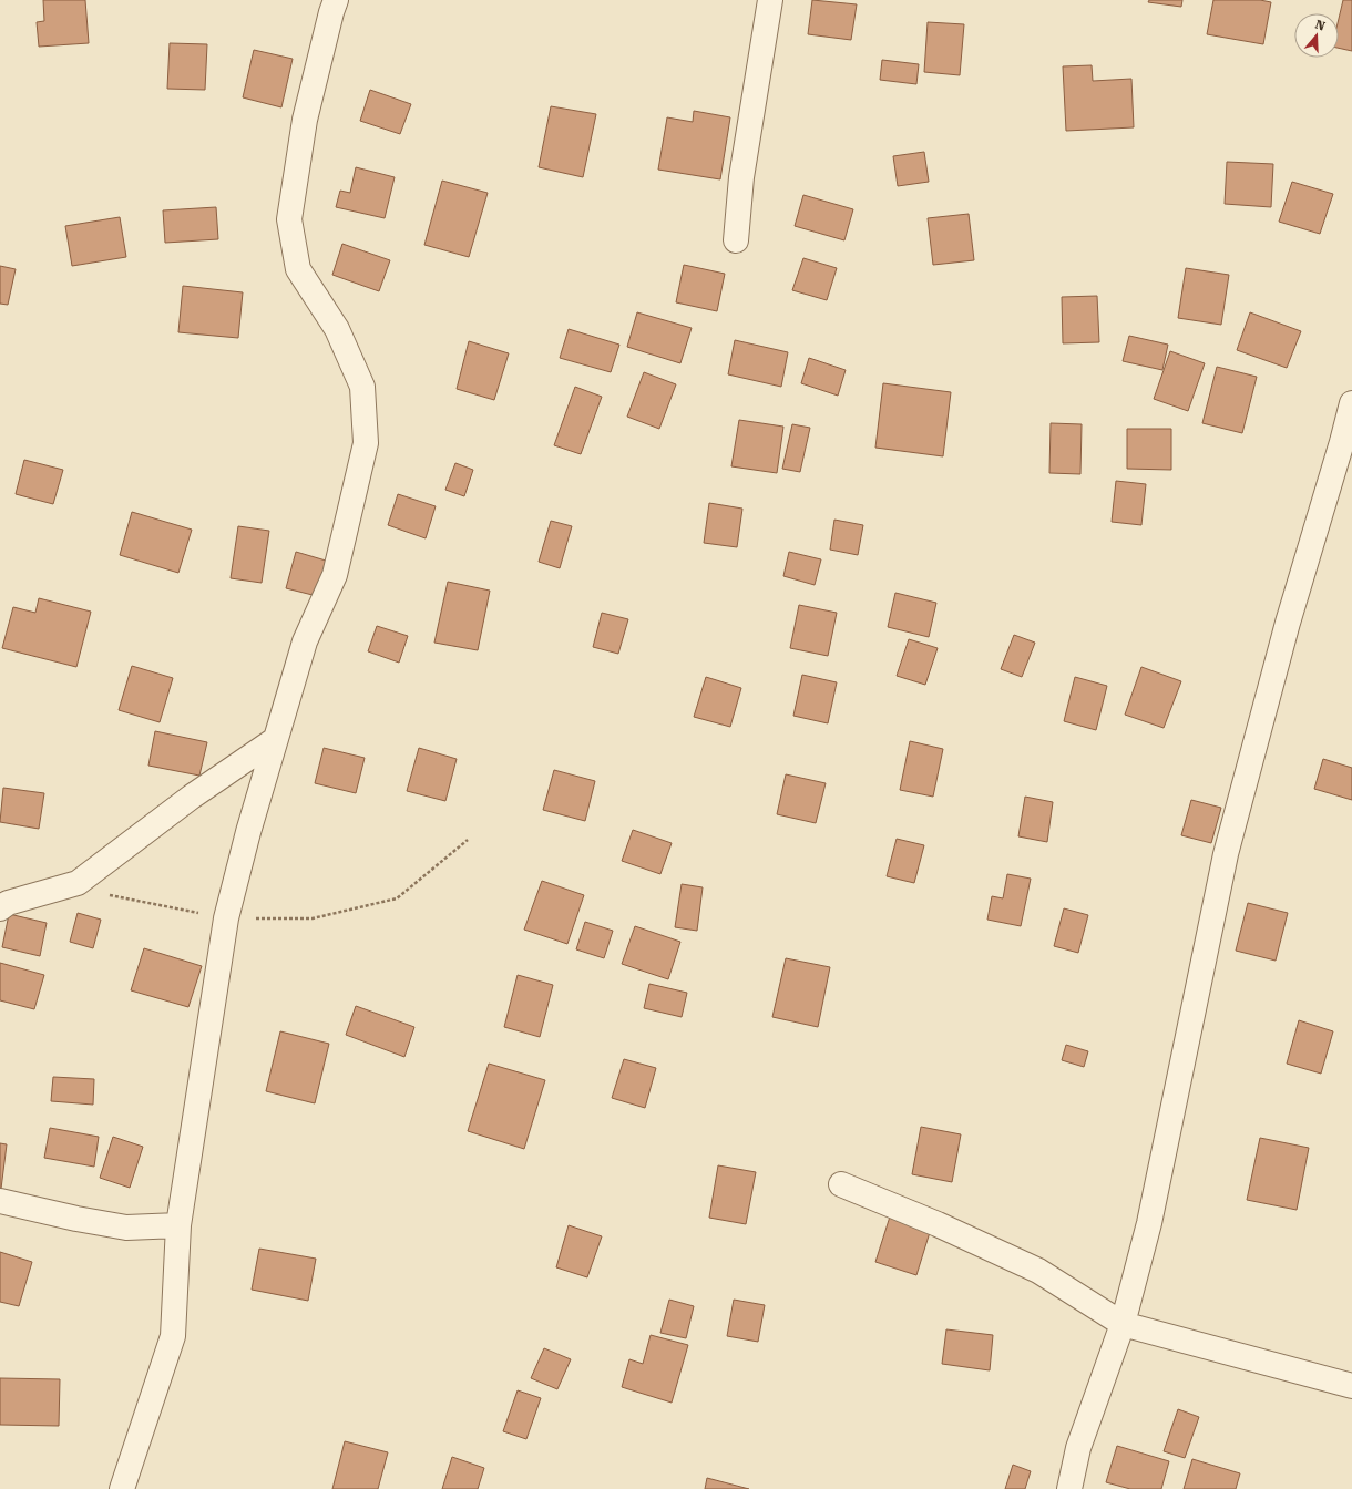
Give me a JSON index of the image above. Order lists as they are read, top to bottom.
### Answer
{
  "north": "top"
}
